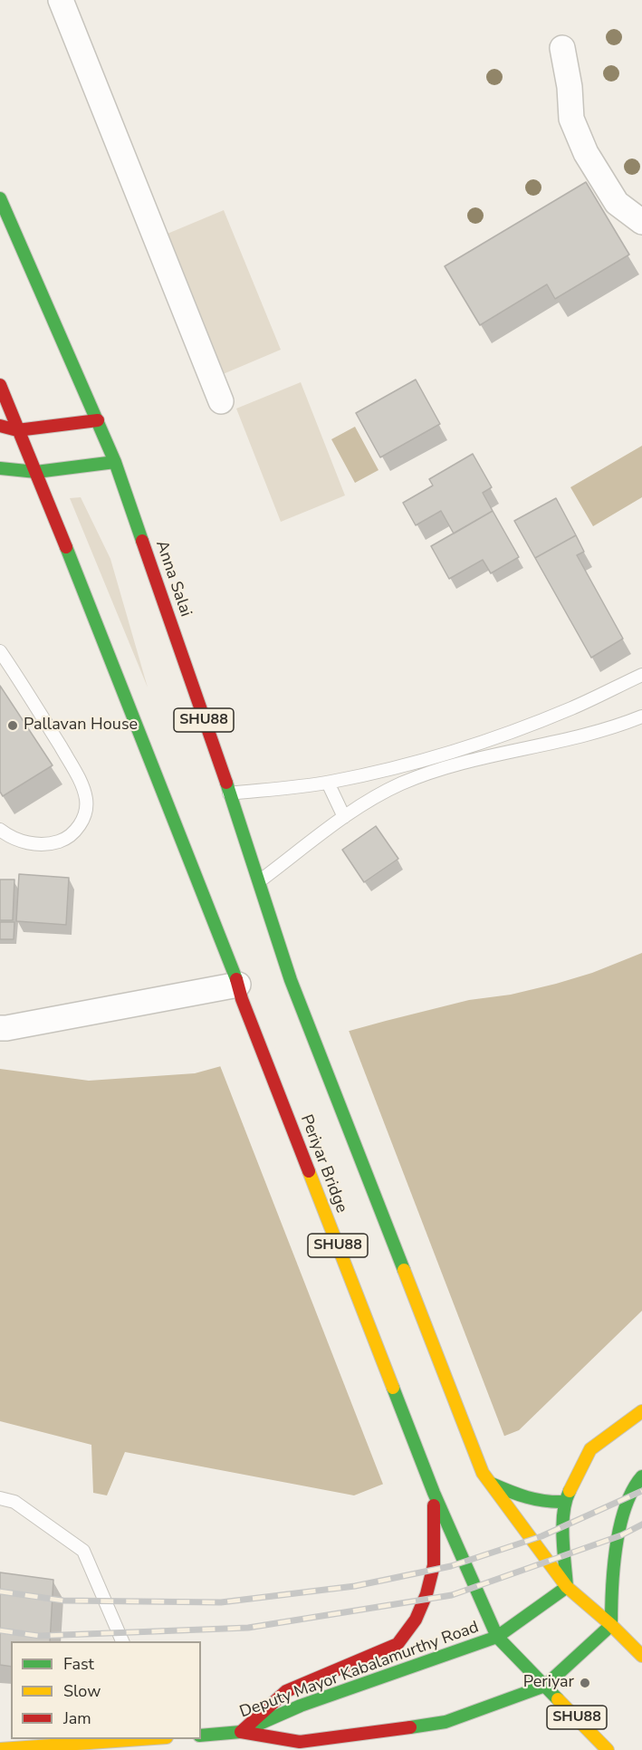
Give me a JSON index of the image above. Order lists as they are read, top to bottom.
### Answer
{
  "streets": {
    "main road": [
      "Anna Salai",
      "SHU88",
      "Periyar Bridge",
      "Deputy Mayor Kabalamurthy Road"
    ]
  },
  "crossings": [
    ["Anna Salai", "SHU88"],
    ["SHU88", "Periyar Bridge"],
    ["SHU88", "Deputy Mayor Kabalamurthy Road"]
  ],
  "places": ["Pallavan House", "Periyar"],
  "legend": ["Fast", "Slow", "Jam"]
}
